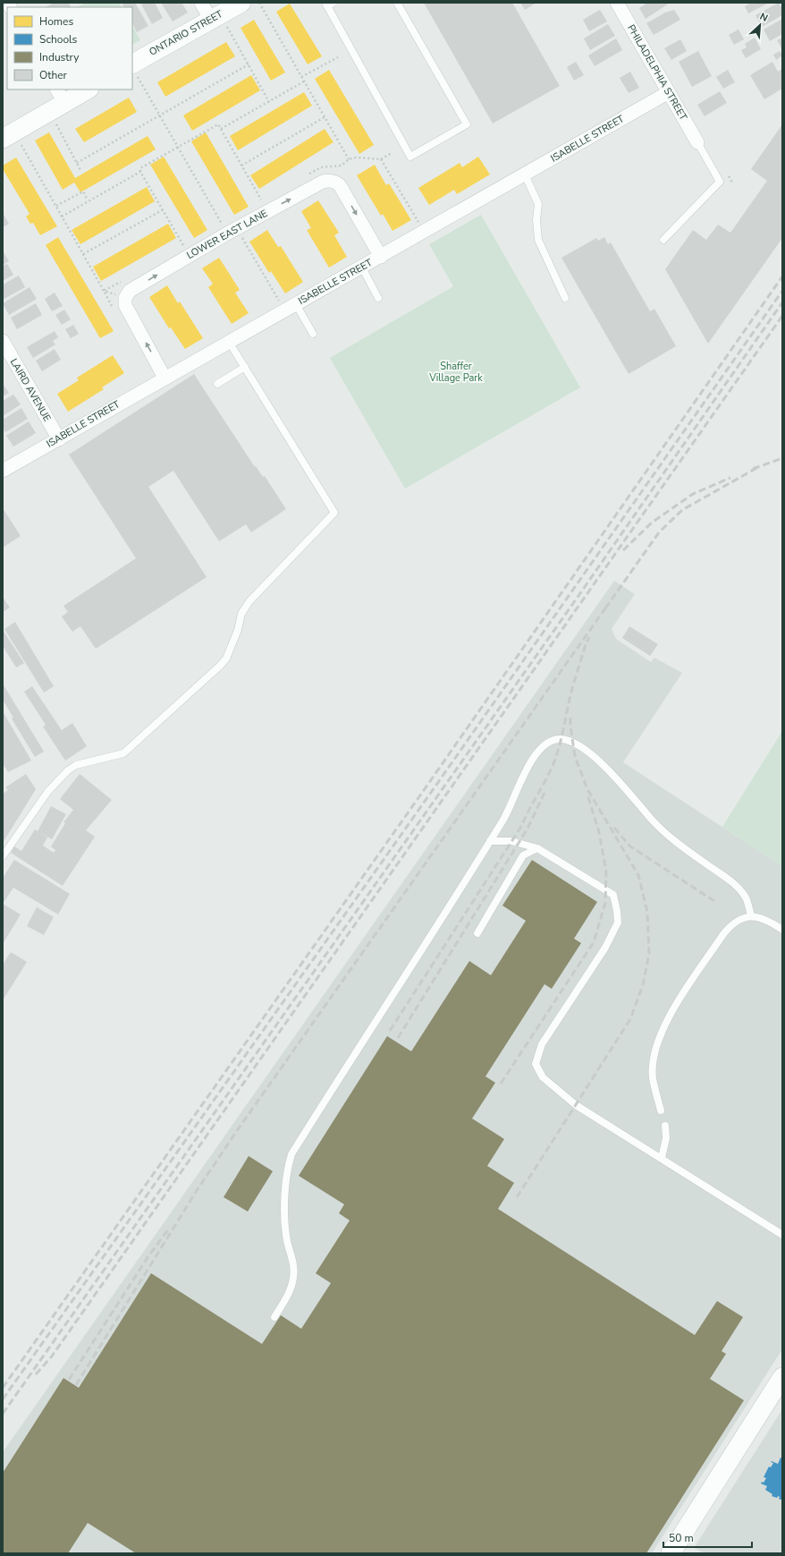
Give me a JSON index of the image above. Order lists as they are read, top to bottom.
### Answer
{
  "streets": {
    "street": [
      "ONTARIO STREET",
      "PHILADELPHIA STREET",
      "ISABELLE STREET",
      "LOWER EAST LANE",
      "LAIRD AVENUE"
    ]
  },
  "crossings": [
    ["PHILADELPHIA STREET", "ISABELLE STREET"],
    ["ISABELLE STREET", "LOWER EAST LANE"],
    ["ISABELLE STREET", "LAIRD AVENUE"]
  ],
  "parks": ["Shaffer Village Park"],
  "legend": [
    "Homes",
    "Schools",
    "Industry",
    "Other"
  ],
  "scale_bar": "50 m",
  "north": "top right"
}
